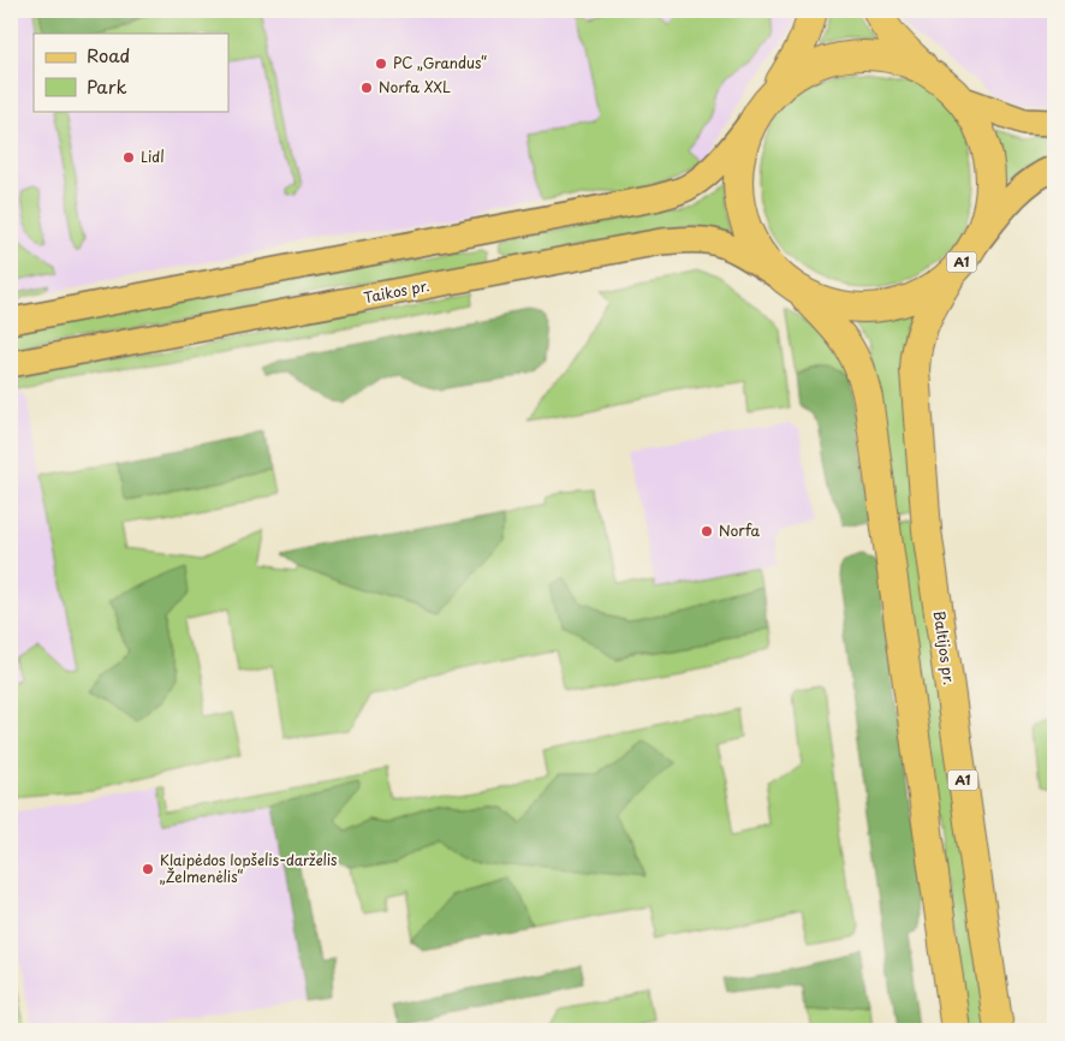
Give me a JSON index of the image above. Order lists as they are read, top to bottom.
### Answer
{
  "streets": {
    "highway": ["A1", "Baltijos pr."],
    "main road": ["Taikos pr."]
  },
  "crossings": [
    ["A1", "Taikos pr."],
    ["A1", "Baltijos pr."]
  ],
  "places": [
    "PC „Grandus“",
    "Norfa XXL",
    "Lidl",
    "Norfa",
    "Klaipėdos lopšelis-darželis „Želmenėlis“"
  ],
  "legend": ["Road", "Park"]
}
